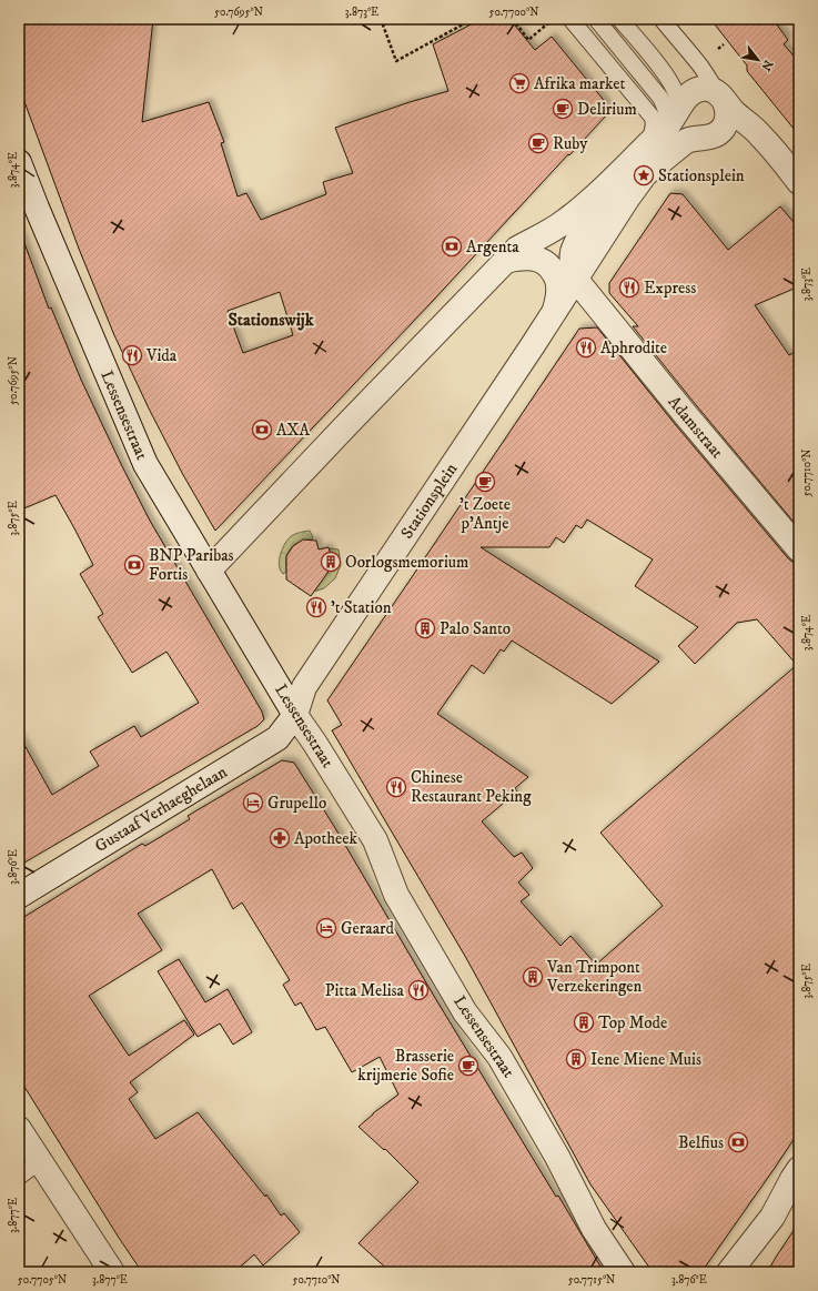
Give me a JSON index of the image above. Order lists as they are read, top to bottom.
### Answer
{
  "streets": {
    "street": [
      "Lessensestraat",
      "Adamstraat",
      "Stationsplein",
      "Gustaaf Verhaeghelaan"
    ]
  },
  "crossings": [
    ["Lessensestraat", "Stationsplein"],
    ["Lessensestraat", "Gustaaf Verhaeghelaan"],
    ["Adamstraat", "Stationsplein"],
    ["Stationsplein", "Gustaaf Verhaeghelaan"]
  ],
  "districts": ["Stationswijk"],
  "places": {
    "supermarket": ["Afrika market"],
    "cafe": [
      "Delirium",
      "Ruby",
      "'t Zoete p'Antje",
      "Brasserie krijmerie Sofie"
    ],
    "place": ["Stationsplein"],
    "bank": [
      "Argenta",
      "AXA",
      "BNP Paribas Fortis",
      "Belfius"
    ],
    "restaurant": [
      "Express",
      "Aphrodite",
      "Vida",
      "'t Station",
      "Chinese Restaurant Peking",
      "Pitta Melisa"
    ],
    "building": [
      "Oorlogsmemorium",
      "Palo Santo",
      "Van Trimpont Verzekeringen",
      "Top Mode",
      "Iene Miene Muis"
    ],
    "hotel": ["Grupello", "Geraard"],
    "pharmacy": ["Apotheek"]
  },
  "north": "bottom right",
  "coordinates": [
    "50.7695°N",
    "3.873°E",
    "50.7700°N",
    "3.874°E",
    "50.7710°N",
    "3.875°E",
    "3.876°E",
    "3.877°E",
    "50.7705°N",
    "50.7715°N"
  ]
}
